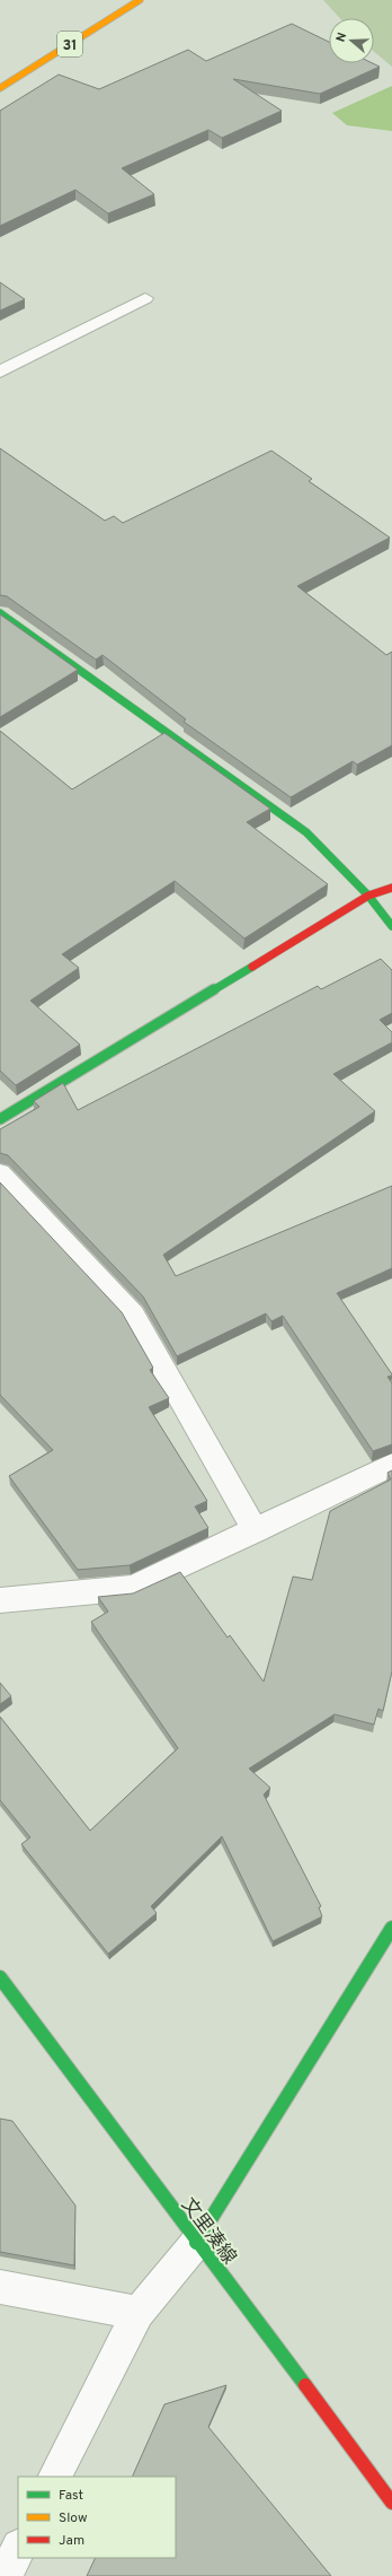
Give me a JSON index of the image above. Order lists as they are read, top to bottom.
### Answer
{
  "streets": {
    "street": ["31", "文里湊線"]
  },
  "legend": ["Fast", "Slow", "Jam"],
  "north": "left"
}
